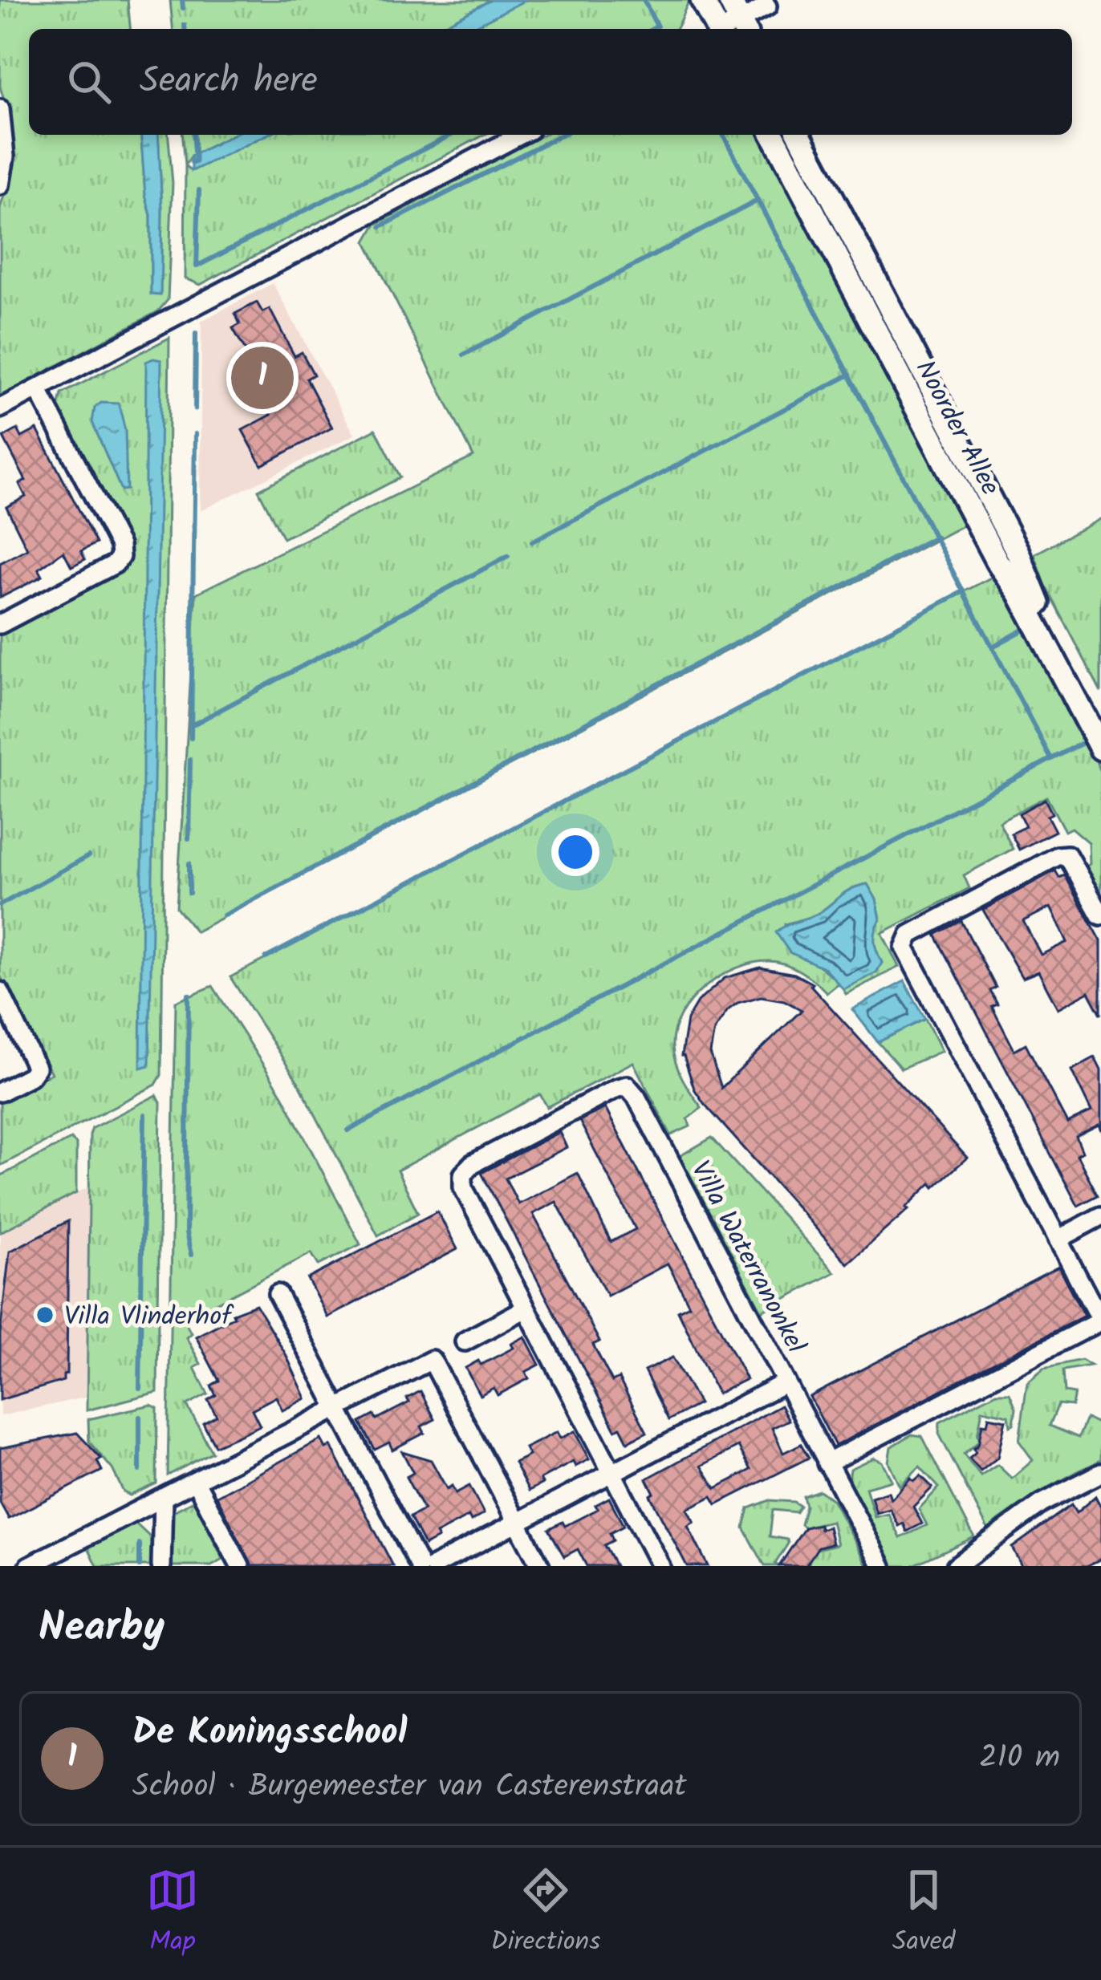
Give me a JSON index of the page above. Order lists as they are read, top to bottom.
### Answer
{
  "streets": {
    "street": ["Noorder Allee", "Villa Waterranonkel"]
  },
  "places": ["Villa Vlinderhof"],
  "page": {
    "search": "Search here",
    "pins": "1",
    "heading": "Nearby",
    "list": [
      {
        "mark": "1",
        "name": "De Koningsschool",
        "note": "School · Burgemeester van Casterenstraat",
        "value": "210 m"
      }
    ],
    "nav": ["Map", "Directions", "Saved"]
  }
}
